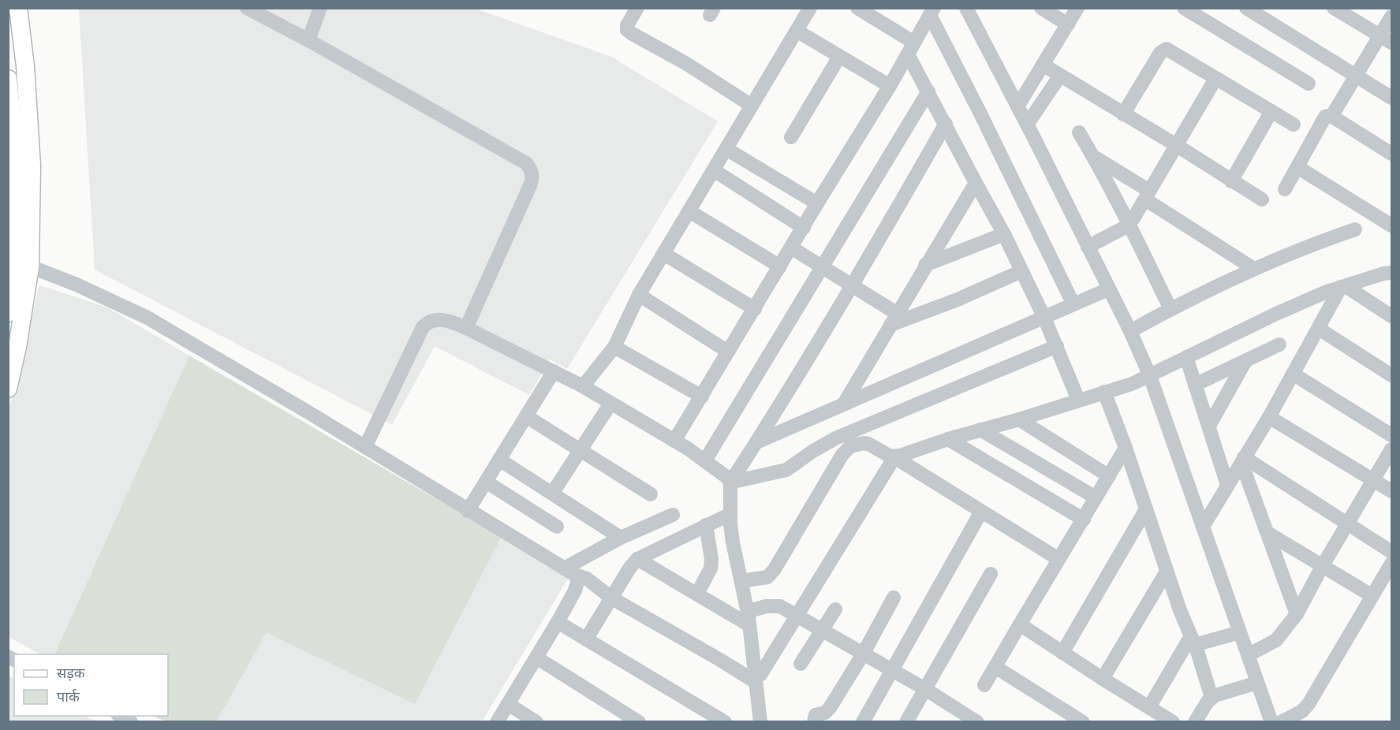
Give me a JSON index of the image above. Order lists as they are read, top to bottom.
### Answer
{
  "legend": ["सड़क", "पार्क"]
}
